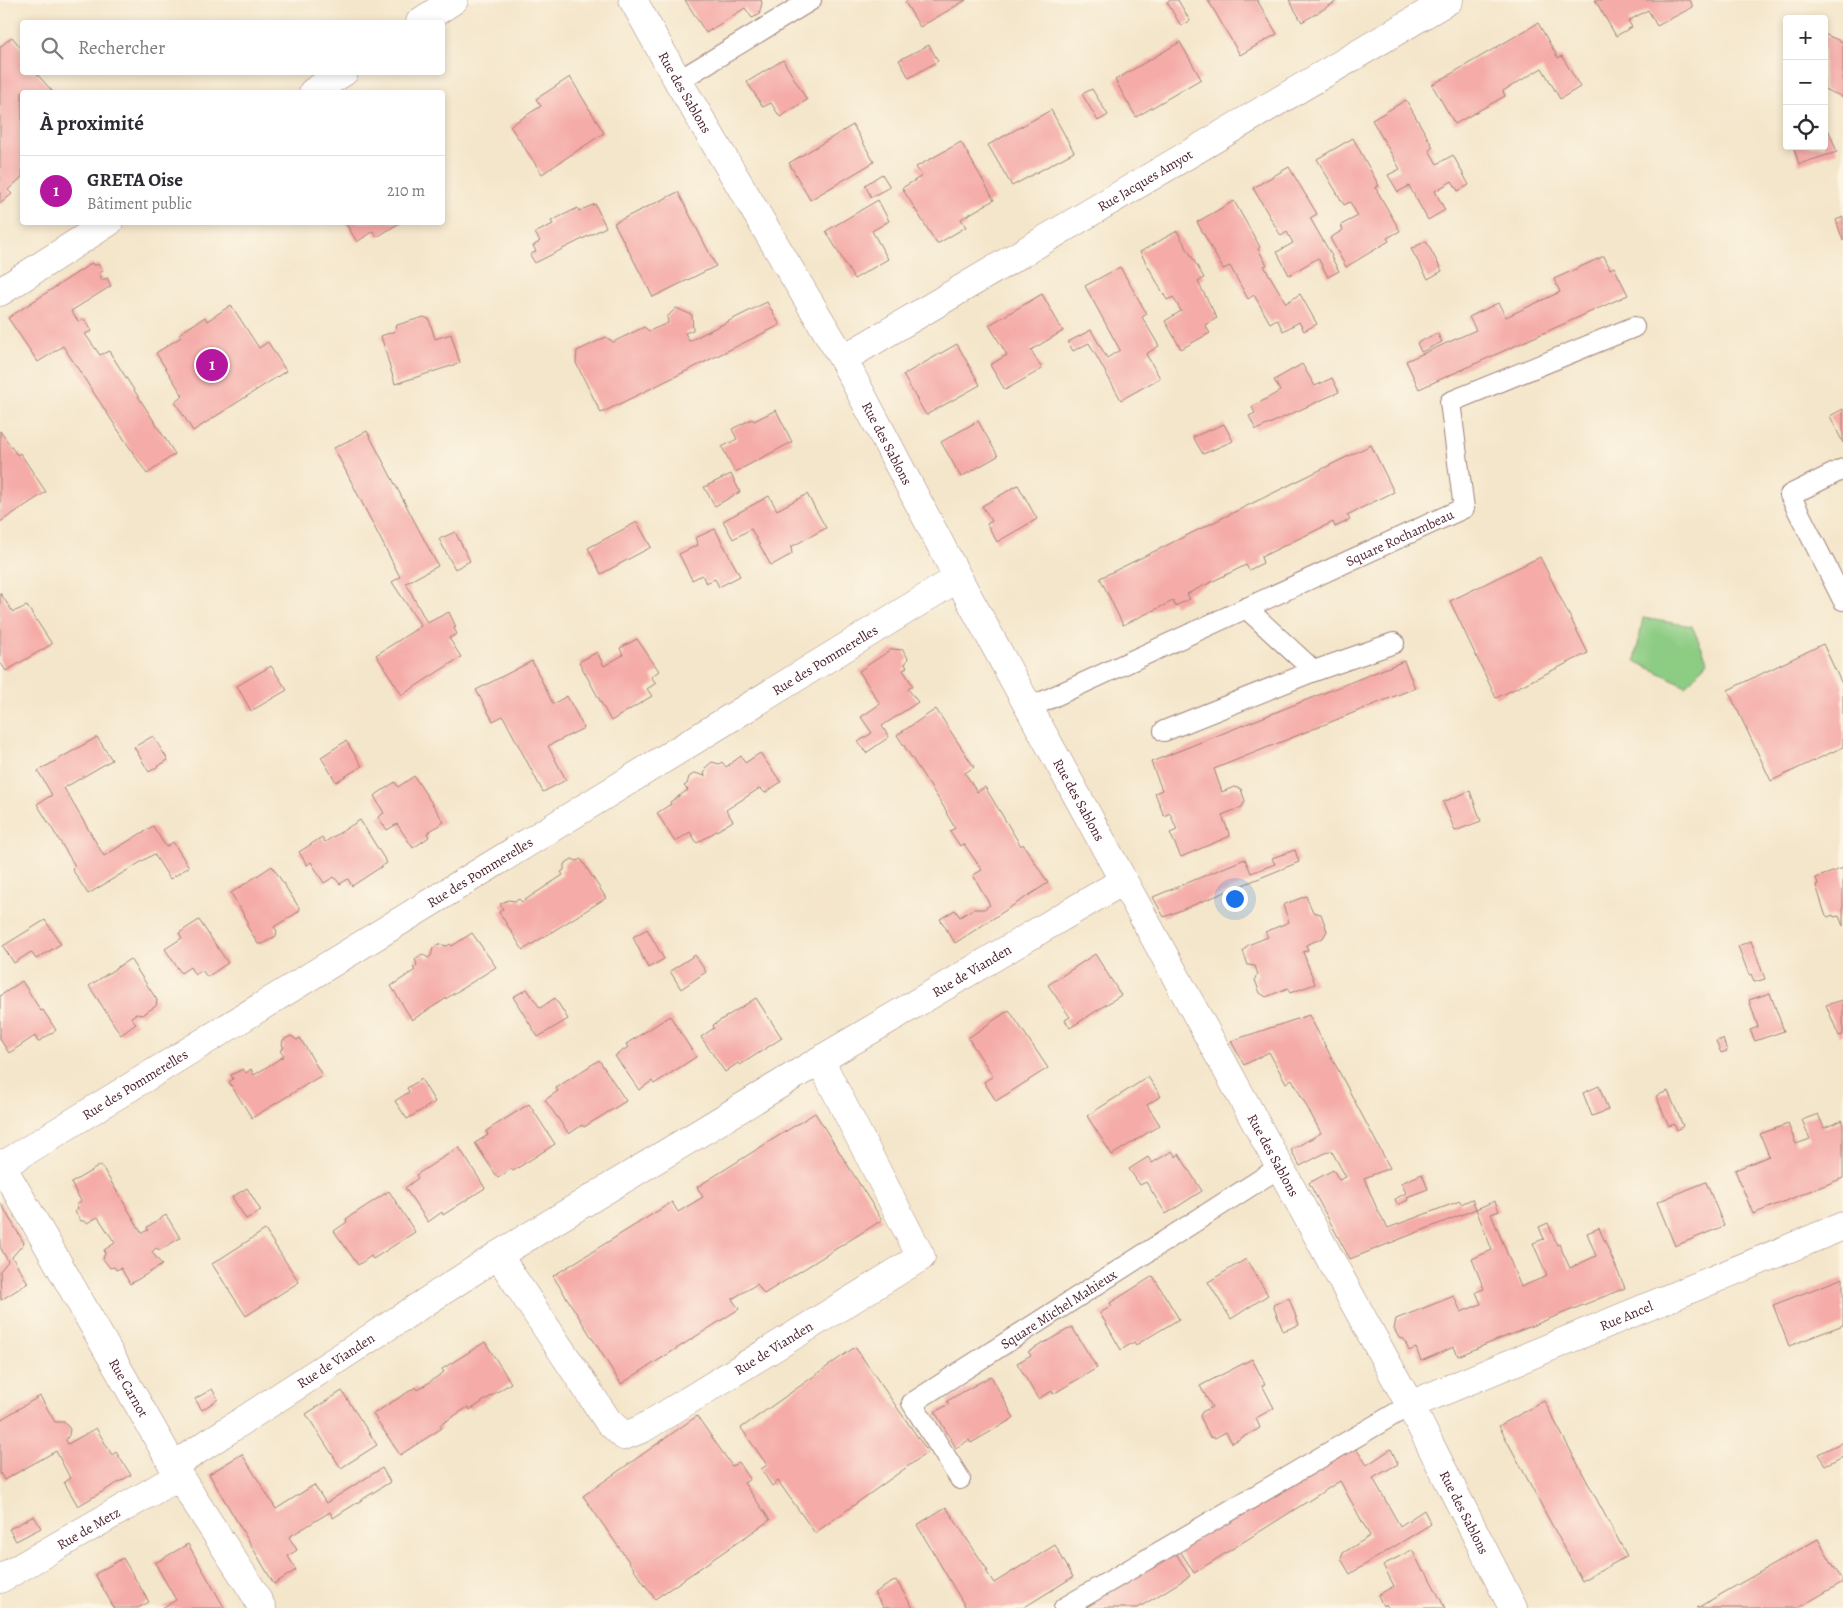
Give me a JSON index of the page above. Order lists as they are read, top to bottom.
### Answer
{
  "streets": {
    "street": [
      "Rue des Sablons",
      "Rue Jacques Amyot",
      "Rue des Pommerelles",
      "Rue de Vianden",
      "Rue Ancel",
      "Rue Carnot",
      "Rue de Metz"
    ],
    "lane": ["Square Rochambeau", "Square Michel Mahieux"]
  },
  "crossings": [
    ["Rue des Sablons", "Rue Jacques Amyot"],
    ["Rue des Sablons", "Square Rochambeau"],
    ["Rue des Sablons", "Rue des Pommerelles"],
    ["Rue des Sablons", "Rue de Vianden"],
    ["Rue des Sablons", "Square Michel Mahieux"],
    ["Rue des Sablons", "Rue Ancel"],
    ["Rue des Pommerelles", "Rue Carnot"],
    ["Rue de Vianden", "Rue Carnot"],
    ["Rue de Vianden", "Rue de Metz"],
    ["Rue Carnot", "Rue de Metz"]
  ],
  "page": {
    "map_buttons": ["+", "−"],
    "search": "Rechercher",
    "heading": "À proximité",
    "list": [
      {
        "mark": "1",
        "name": "GRETA Oise",
        "note": "Bâtiment public",
        "value": "210 m"
      }
    ],
    "pins": "1"
  }
}
